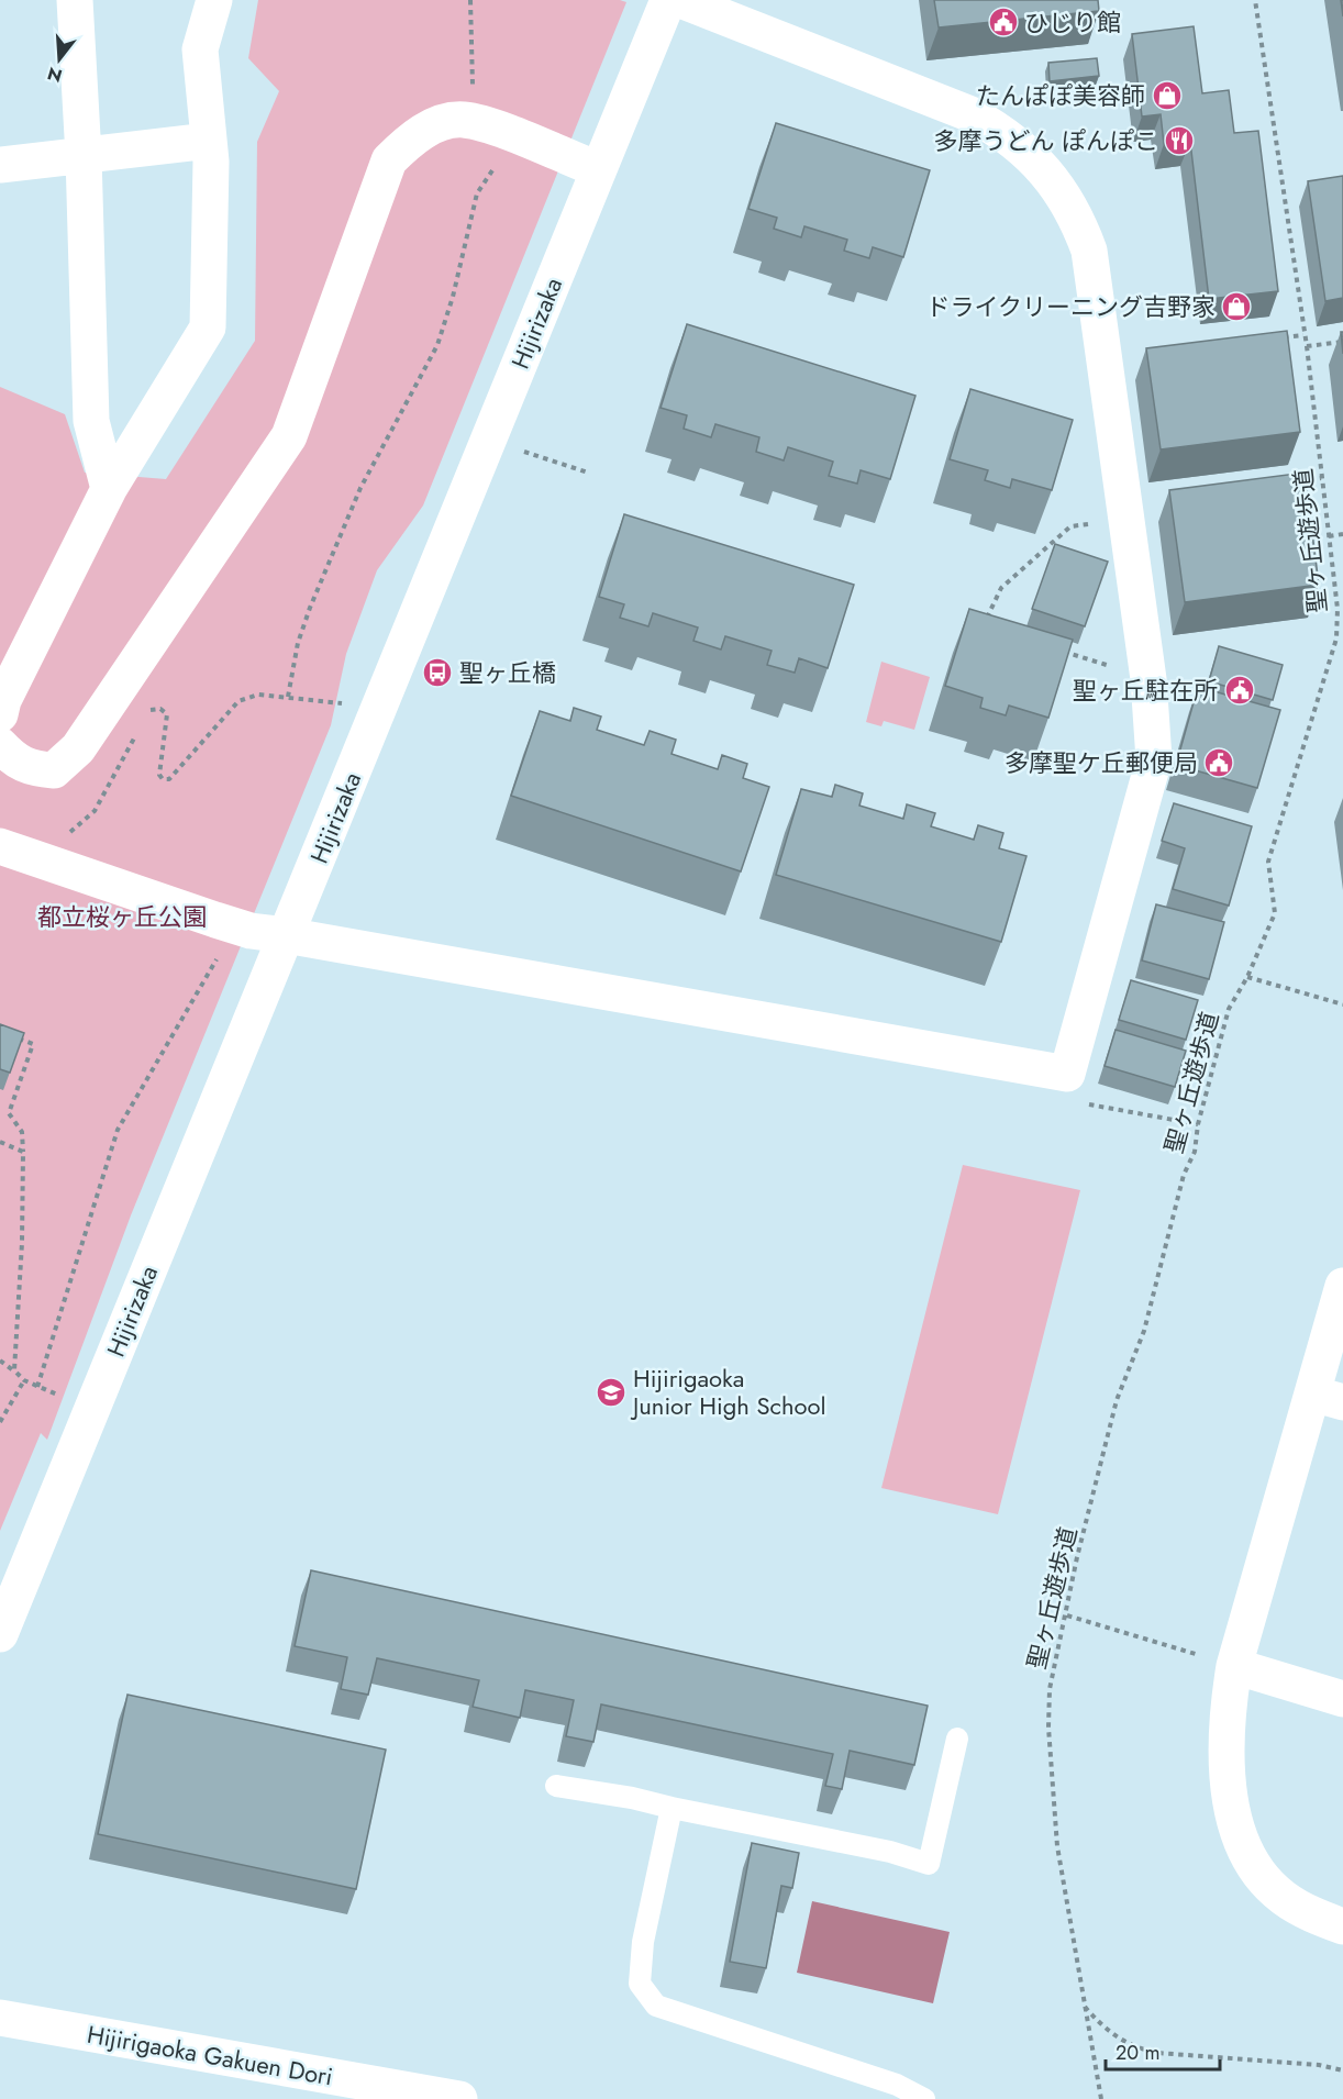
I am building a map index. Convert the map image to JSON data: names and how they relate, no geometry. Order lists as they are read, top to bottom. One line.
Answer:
{"streets":{"street":["Hijirizaka","Hijirigaoka Gakuen Dori"],"path":["聖ヶ丘遊歩道"]},"parks":["都立桜ヶ丘公園"],"places":{"public building":["ひじり館","聖ヶ丘駐在所","多摩聖ケ丘郵便局"],"shop":["たんぽぽ美容師","ドライクリーニング吉野家"],"restaurant":["多摩うどん ぽんぽこ"],"bus stop":["聖ヶ丘橋"],"school or university":["Hijirigaoka Junior High School"]},"scale_bar":"20 m","north":"bottom"}
